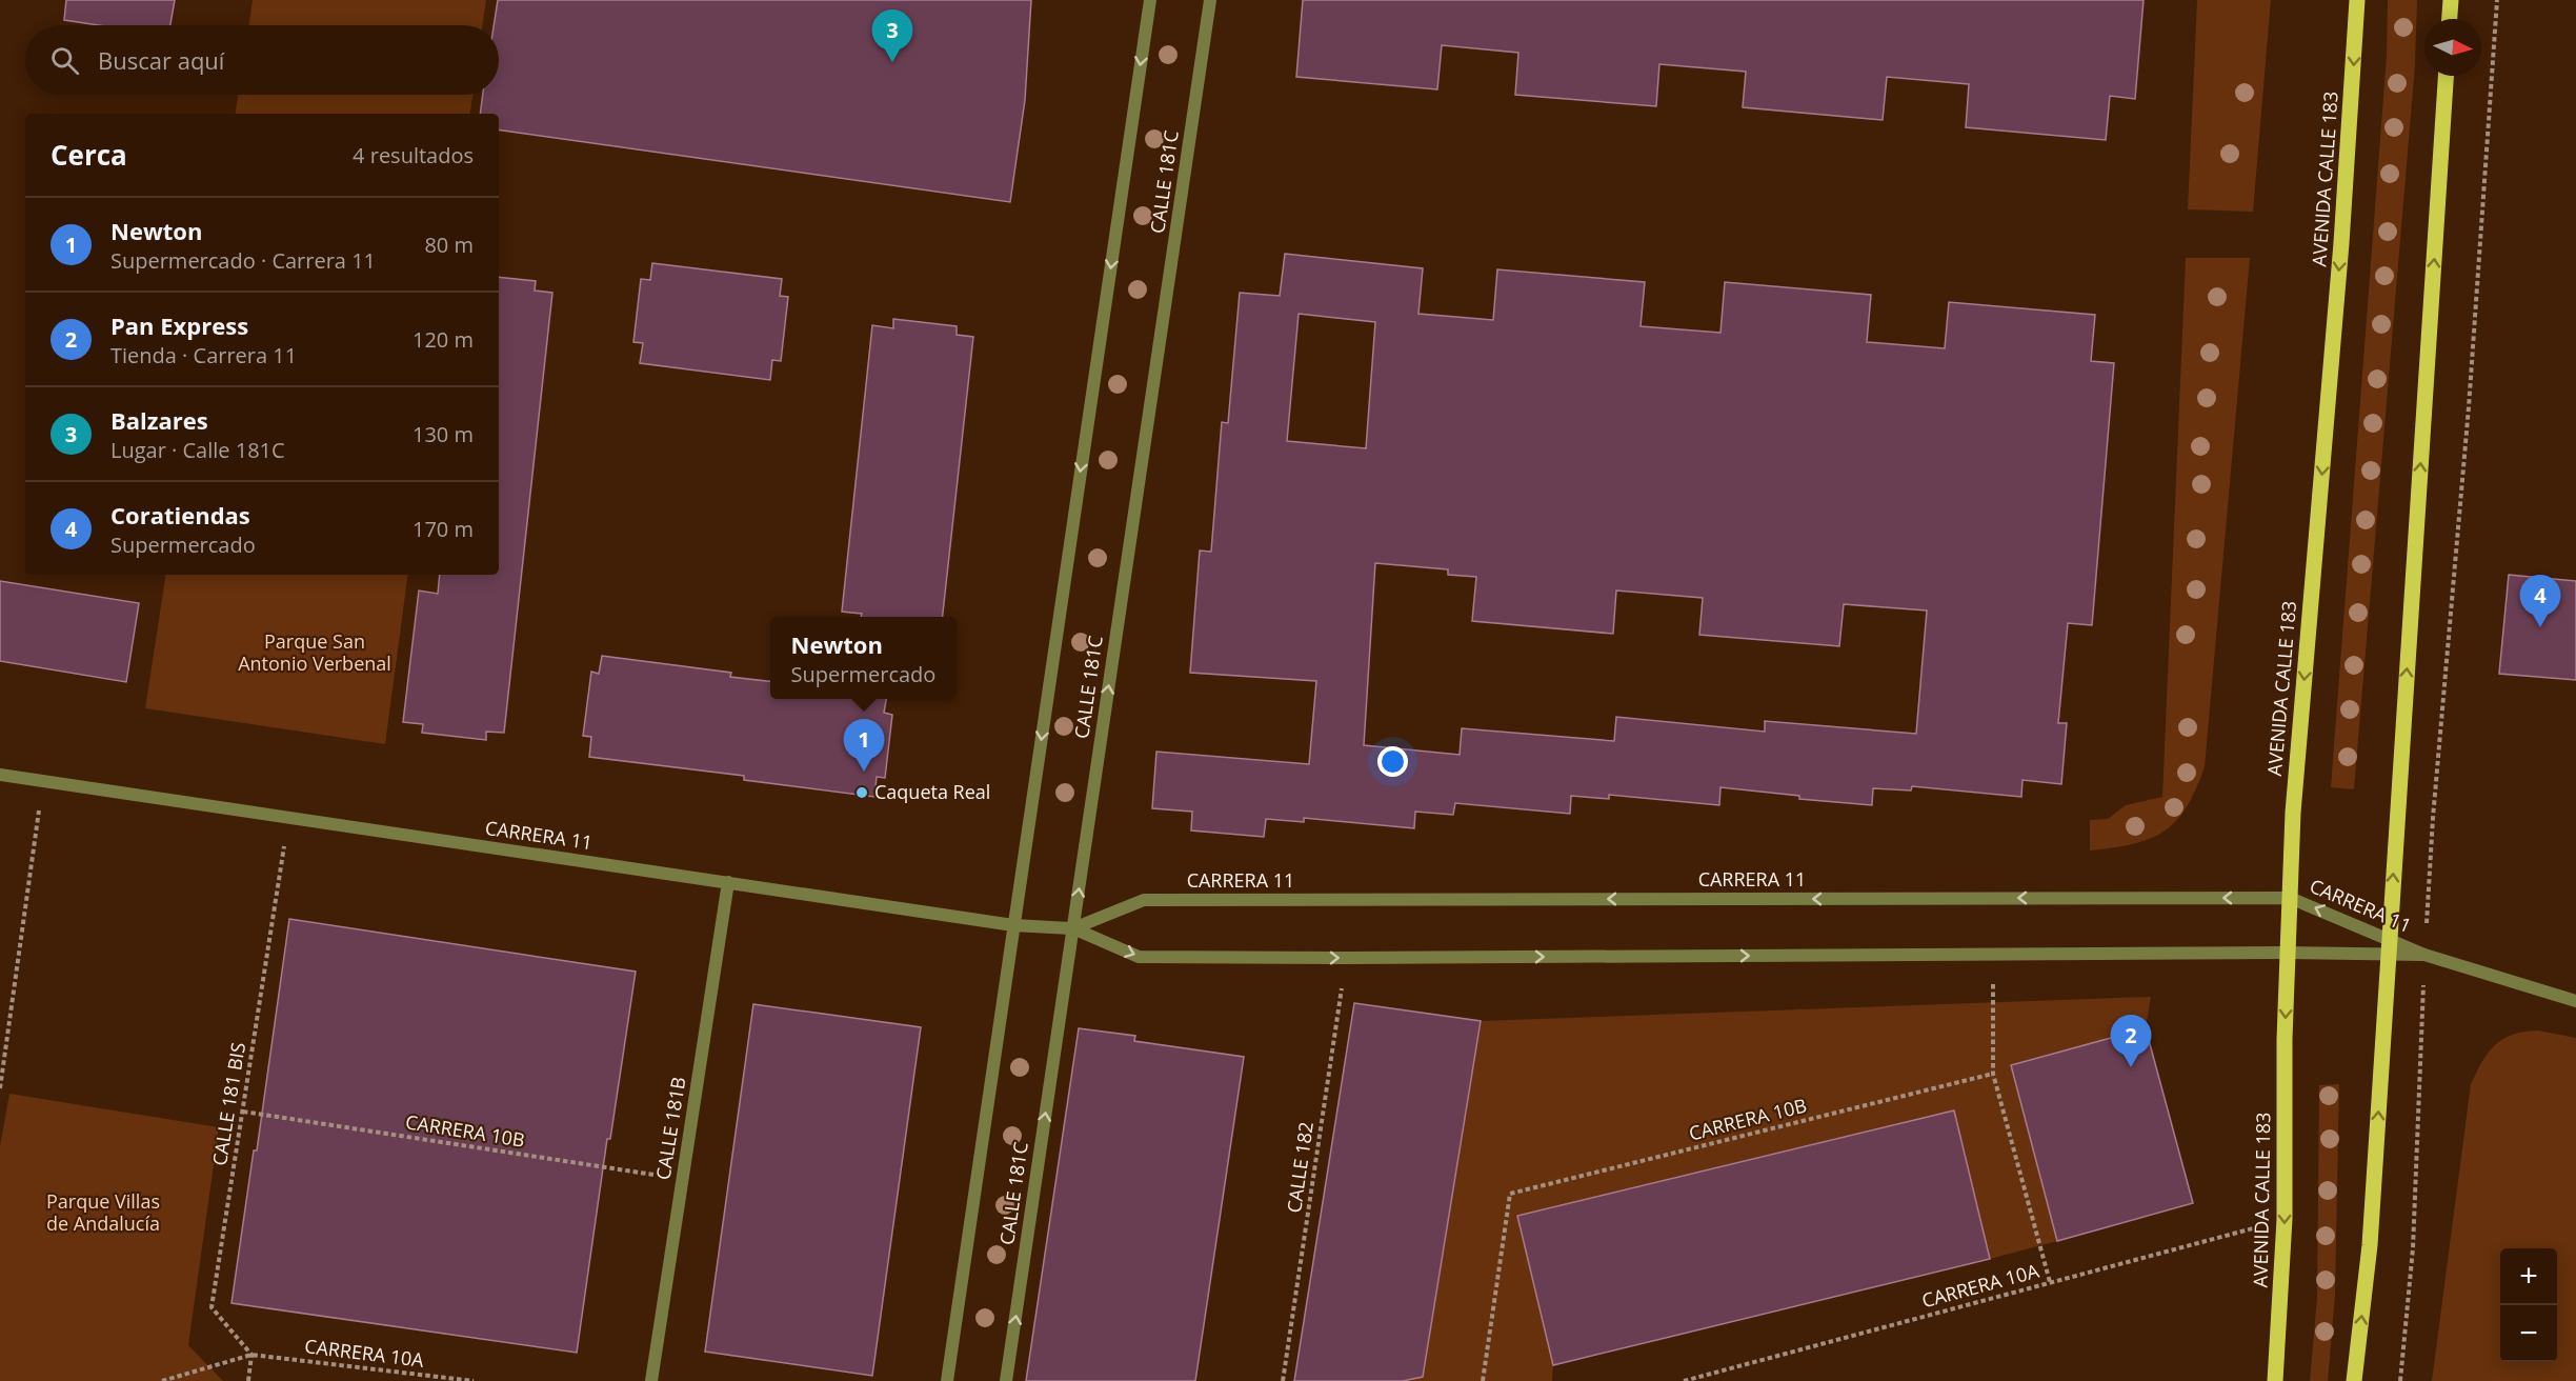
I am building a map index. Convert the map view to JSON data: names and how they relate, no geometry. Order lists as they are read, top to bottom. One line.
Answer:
{"streets":{"main road":["AVENIDA CALLE 183"],"street":["CALLE 181C","CARRERA 11","CALLE 181B"],"path":["CALLE 181 BIS","CARRERA 10B","CALLE 182","CARRERA 10A"]},"crossings":[["AVENIDA CALLE 183","CARRERA 11"],["AVENIDA CALLE 183","CARRERA 10A"],["CALLE 181C","CARRERA 11"],["CARRERA 11","CALLE 181 BIS"],["CARRERA 11","CALLE 181B"],["CARRERA 11","CALLE 182"],["CALLE 181 BIS","CARRERA 10B"],["CALLE 181 BIS","CARRERA 10A"],["CARRERA 10B","CALLE 181B"]],"parks":["Parque San Antonio Verbenal","Parque Villas de Andalucía"],"places":["Caqueta Real"],"north":"right","page":{"pins":["3","4","1","2"],"search":"Buscar aquí","heading":["Cerca","4 resultados"],"list":[{"mark":"1","name":"Newton","note":"Supermercado · Carrera 11","value":"80 m"},{"mark":"2","name":"Pan Express","note":"Tienda · Carrera 11","value":"120 m"},{"mark":"3","name":"Balzares","note":"Lugar · Calle 181C","value":"130 m"},{"mark":"4","name":"Coratiendas","note":"Supermercado","value":"170 m"}],"popup":["Newton","Supermercado"],"map_buttons":["+","−"]}}
